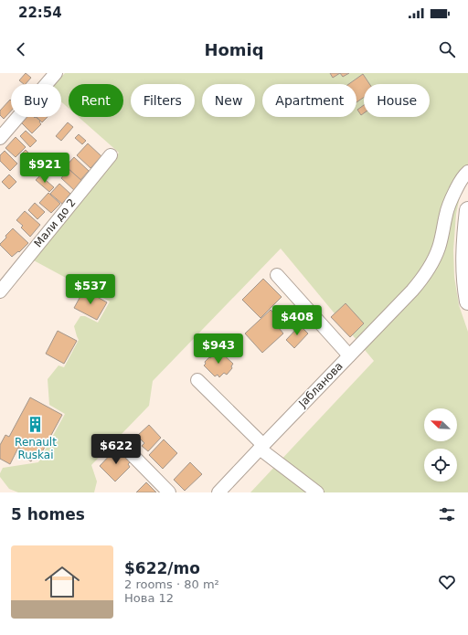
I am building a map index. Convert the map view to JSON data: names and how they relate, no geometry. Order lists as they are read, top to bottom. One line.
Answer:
{"streets":{"street":["Мали до 2","Јабланова"]},"places":{"building":["Renault Ruskai"]},"north":"top left","page":{"status":"22:54","header":"Homiq","chip":["Buy","Rent","Filters","New","Apartment","House"],"price":["$921","$537","$408","$943","$622"],"heading":"5 homes","list":[{"name":"$622/mo","note":"2 rooms · 80 m² · Нова 12"}]}}
